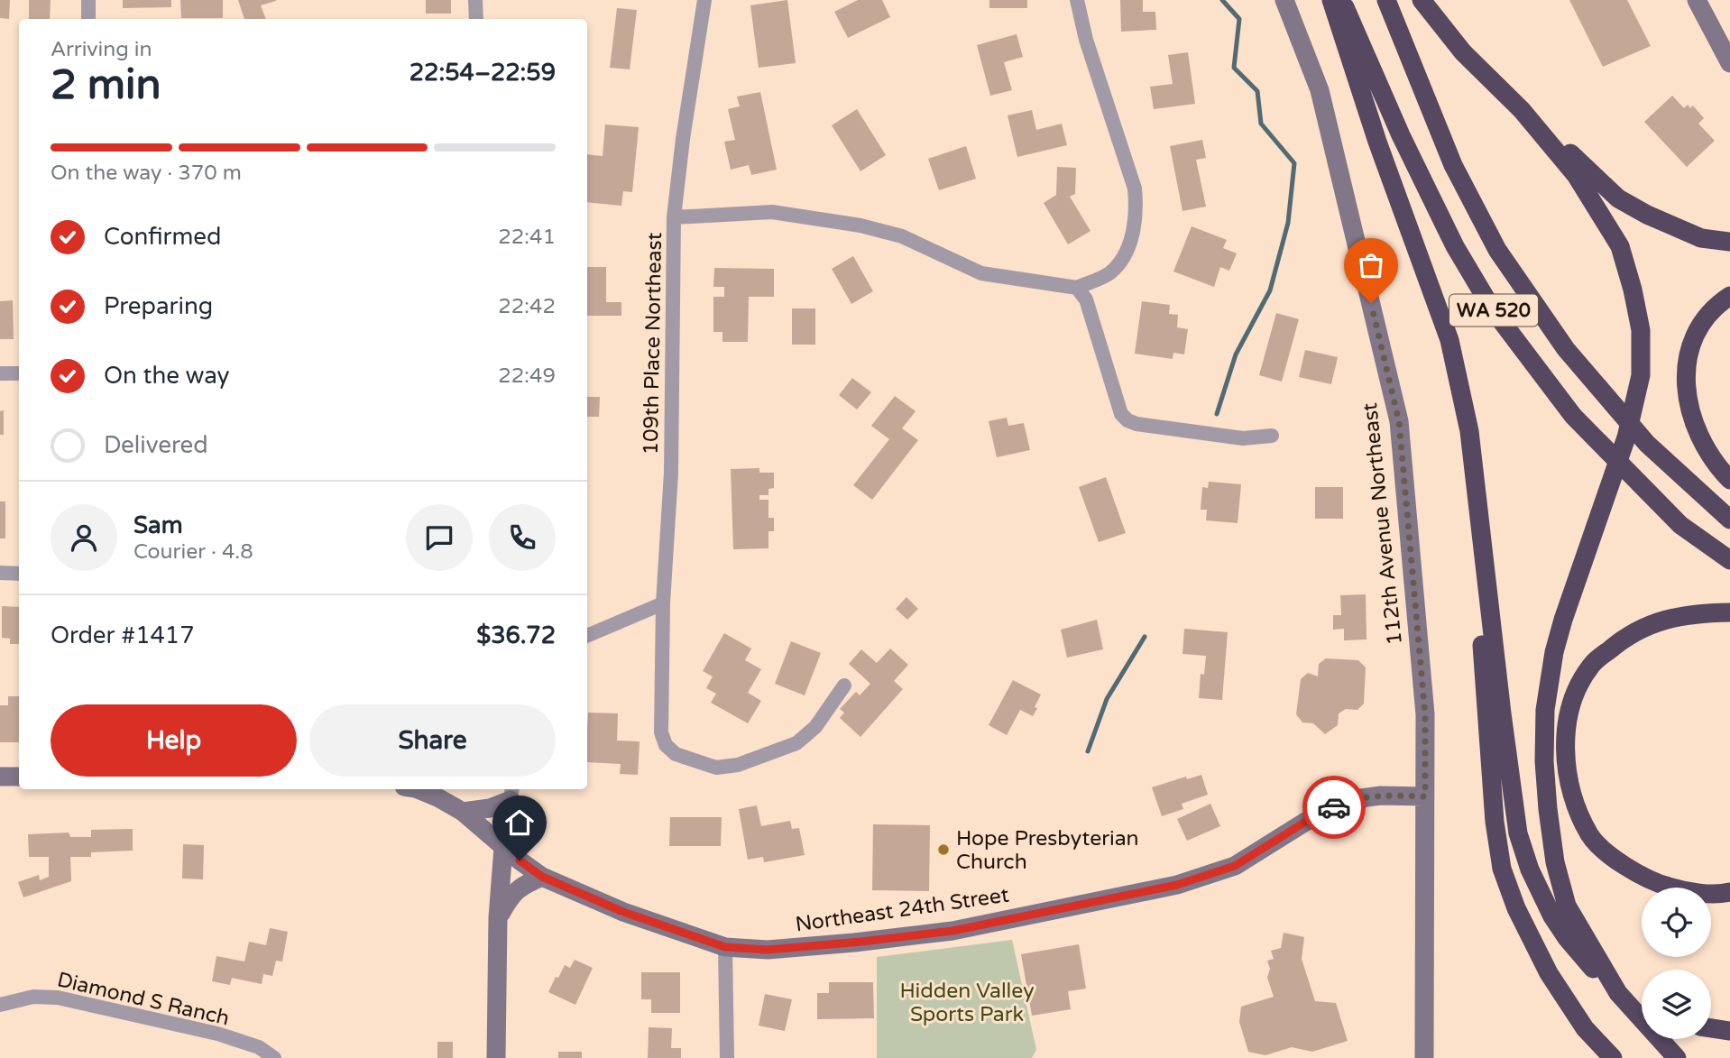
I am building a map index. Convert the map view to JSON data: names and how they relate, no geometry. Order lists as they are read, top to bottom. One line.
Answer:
{"streets":{"highway":["WA 520"],"main road":["112th Avenue Northeast","Northeast 24th Street"],"street":["109th Place Northeast","Diamond S Ranch"]},"crossings":[["112th Avenue Northeast","Northeast 24th Street"]],"parks":["Hidden Valley Sports Park"],"places":["Hope Presbyterian Church"],"page":{"heading":["2 min","Arriving in","22:54–22:59"],"panel":["Sam","Courier · 4.8","Order #1417","$36.72"],"bar":"On the way · 370 m","list":[["Confirmed","22:41"],["Preparing","22:42"],["On the way","22:49"],"Delivered"],"buttons":["Help","Share"]}}
